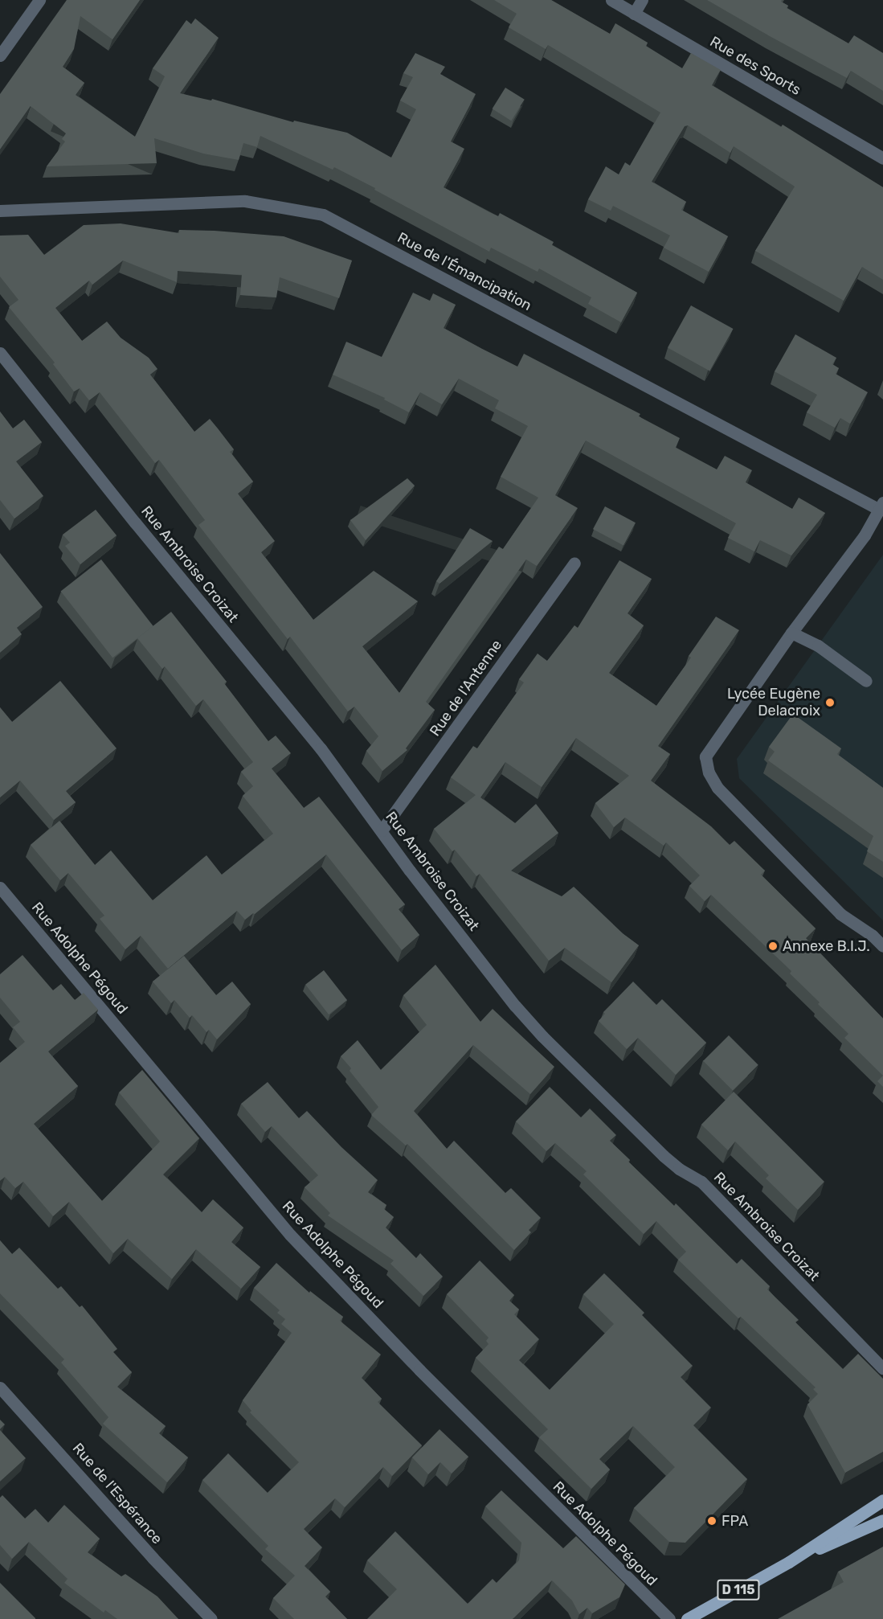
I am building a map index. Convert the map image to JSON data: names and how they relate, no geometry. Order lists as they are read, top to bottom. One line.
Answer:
{"streets":{"main road":["D 115"],"street":["Rue des Sports","Rue de l'Émancipation","Rue Ambroise Croizat","Rue de l'Antenne","Rue Adolphe Pégoud","Rue de l'Espérance"]},"crossings":[["Rue Ambroise Croizat","Rue de l'Antenne"]],"places":["Lycée Eugène Delacroix","Annexe B.I.J.","FPA"]}
